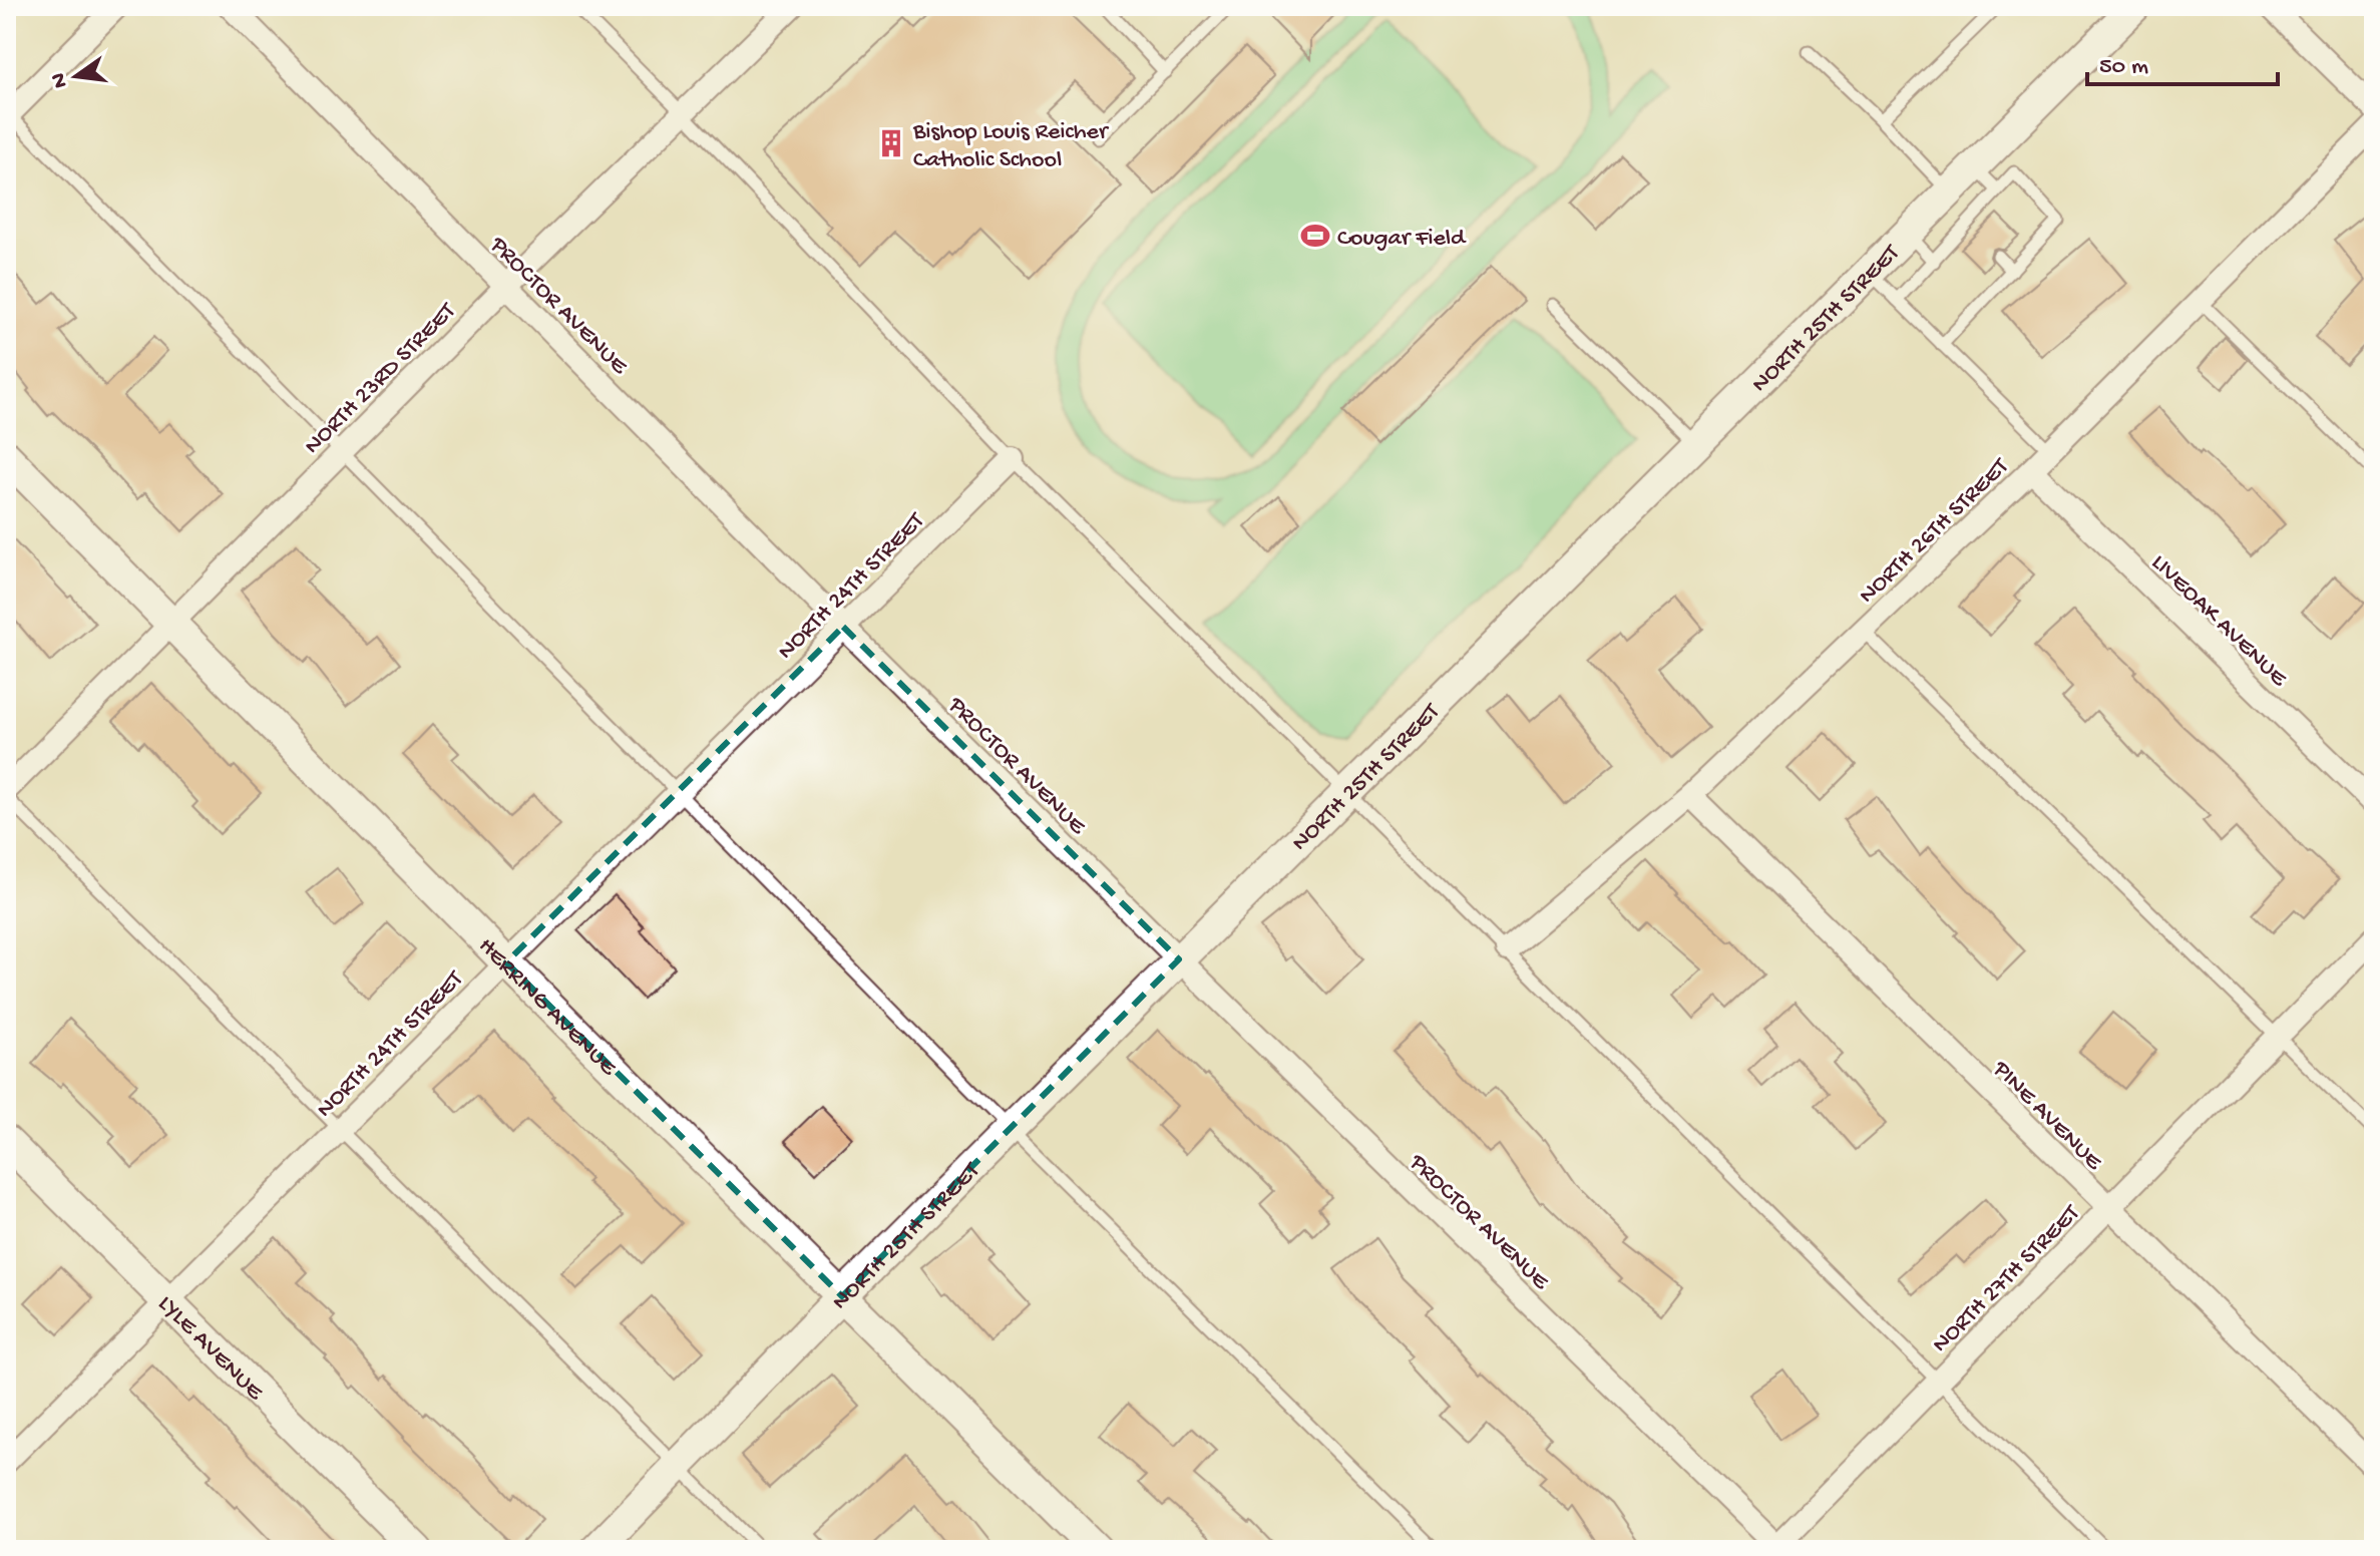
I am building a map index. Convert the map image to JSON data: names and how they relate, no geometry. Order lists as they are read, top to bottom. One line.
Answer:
{"streets":{"main road":["NORTH 25TH STREET","HERRING AVENUE","LYLE AVENUE"],"street":["PROCTOR AVENUE","NORTH 23RD STREET","NORTH 26TH STREET","NORTH 24TH STREET","LIVEOAK AVENUE","PINE AVENUE","NORTH 27TH STREET"]},"crossings":[["PROCTOR AVENUE","NORTH 25TH STREET"],["PROCTOR AVENUE","NORTH 23RD STREET"],["PROCTOR AVENUE","NORTH 24TH STREET"],["PROCTOR AVENUE","NORTH 27TH STREET"],["NORTH 25TH STREET","HERRING AVENUE"],["NORTH 23RD STREET","HERRING AVENUE"],["NORTH 26TH STREET","LIVEOAK AVENUE"],["NORTH 26TH STREET","PINE AVENUE"],["NORTH 24TH STREET","HERRING AVENUE"],["NORTH 24TH STREET","LYLE AVENUE"],["PINE AVENUE","NORTH 27TH STREET"]],"places":{"building":["Bishop Louis Reicher Catholic School"],"sports":["Cougar Field"]},"scale_bar":"50 m","north":"left"}
